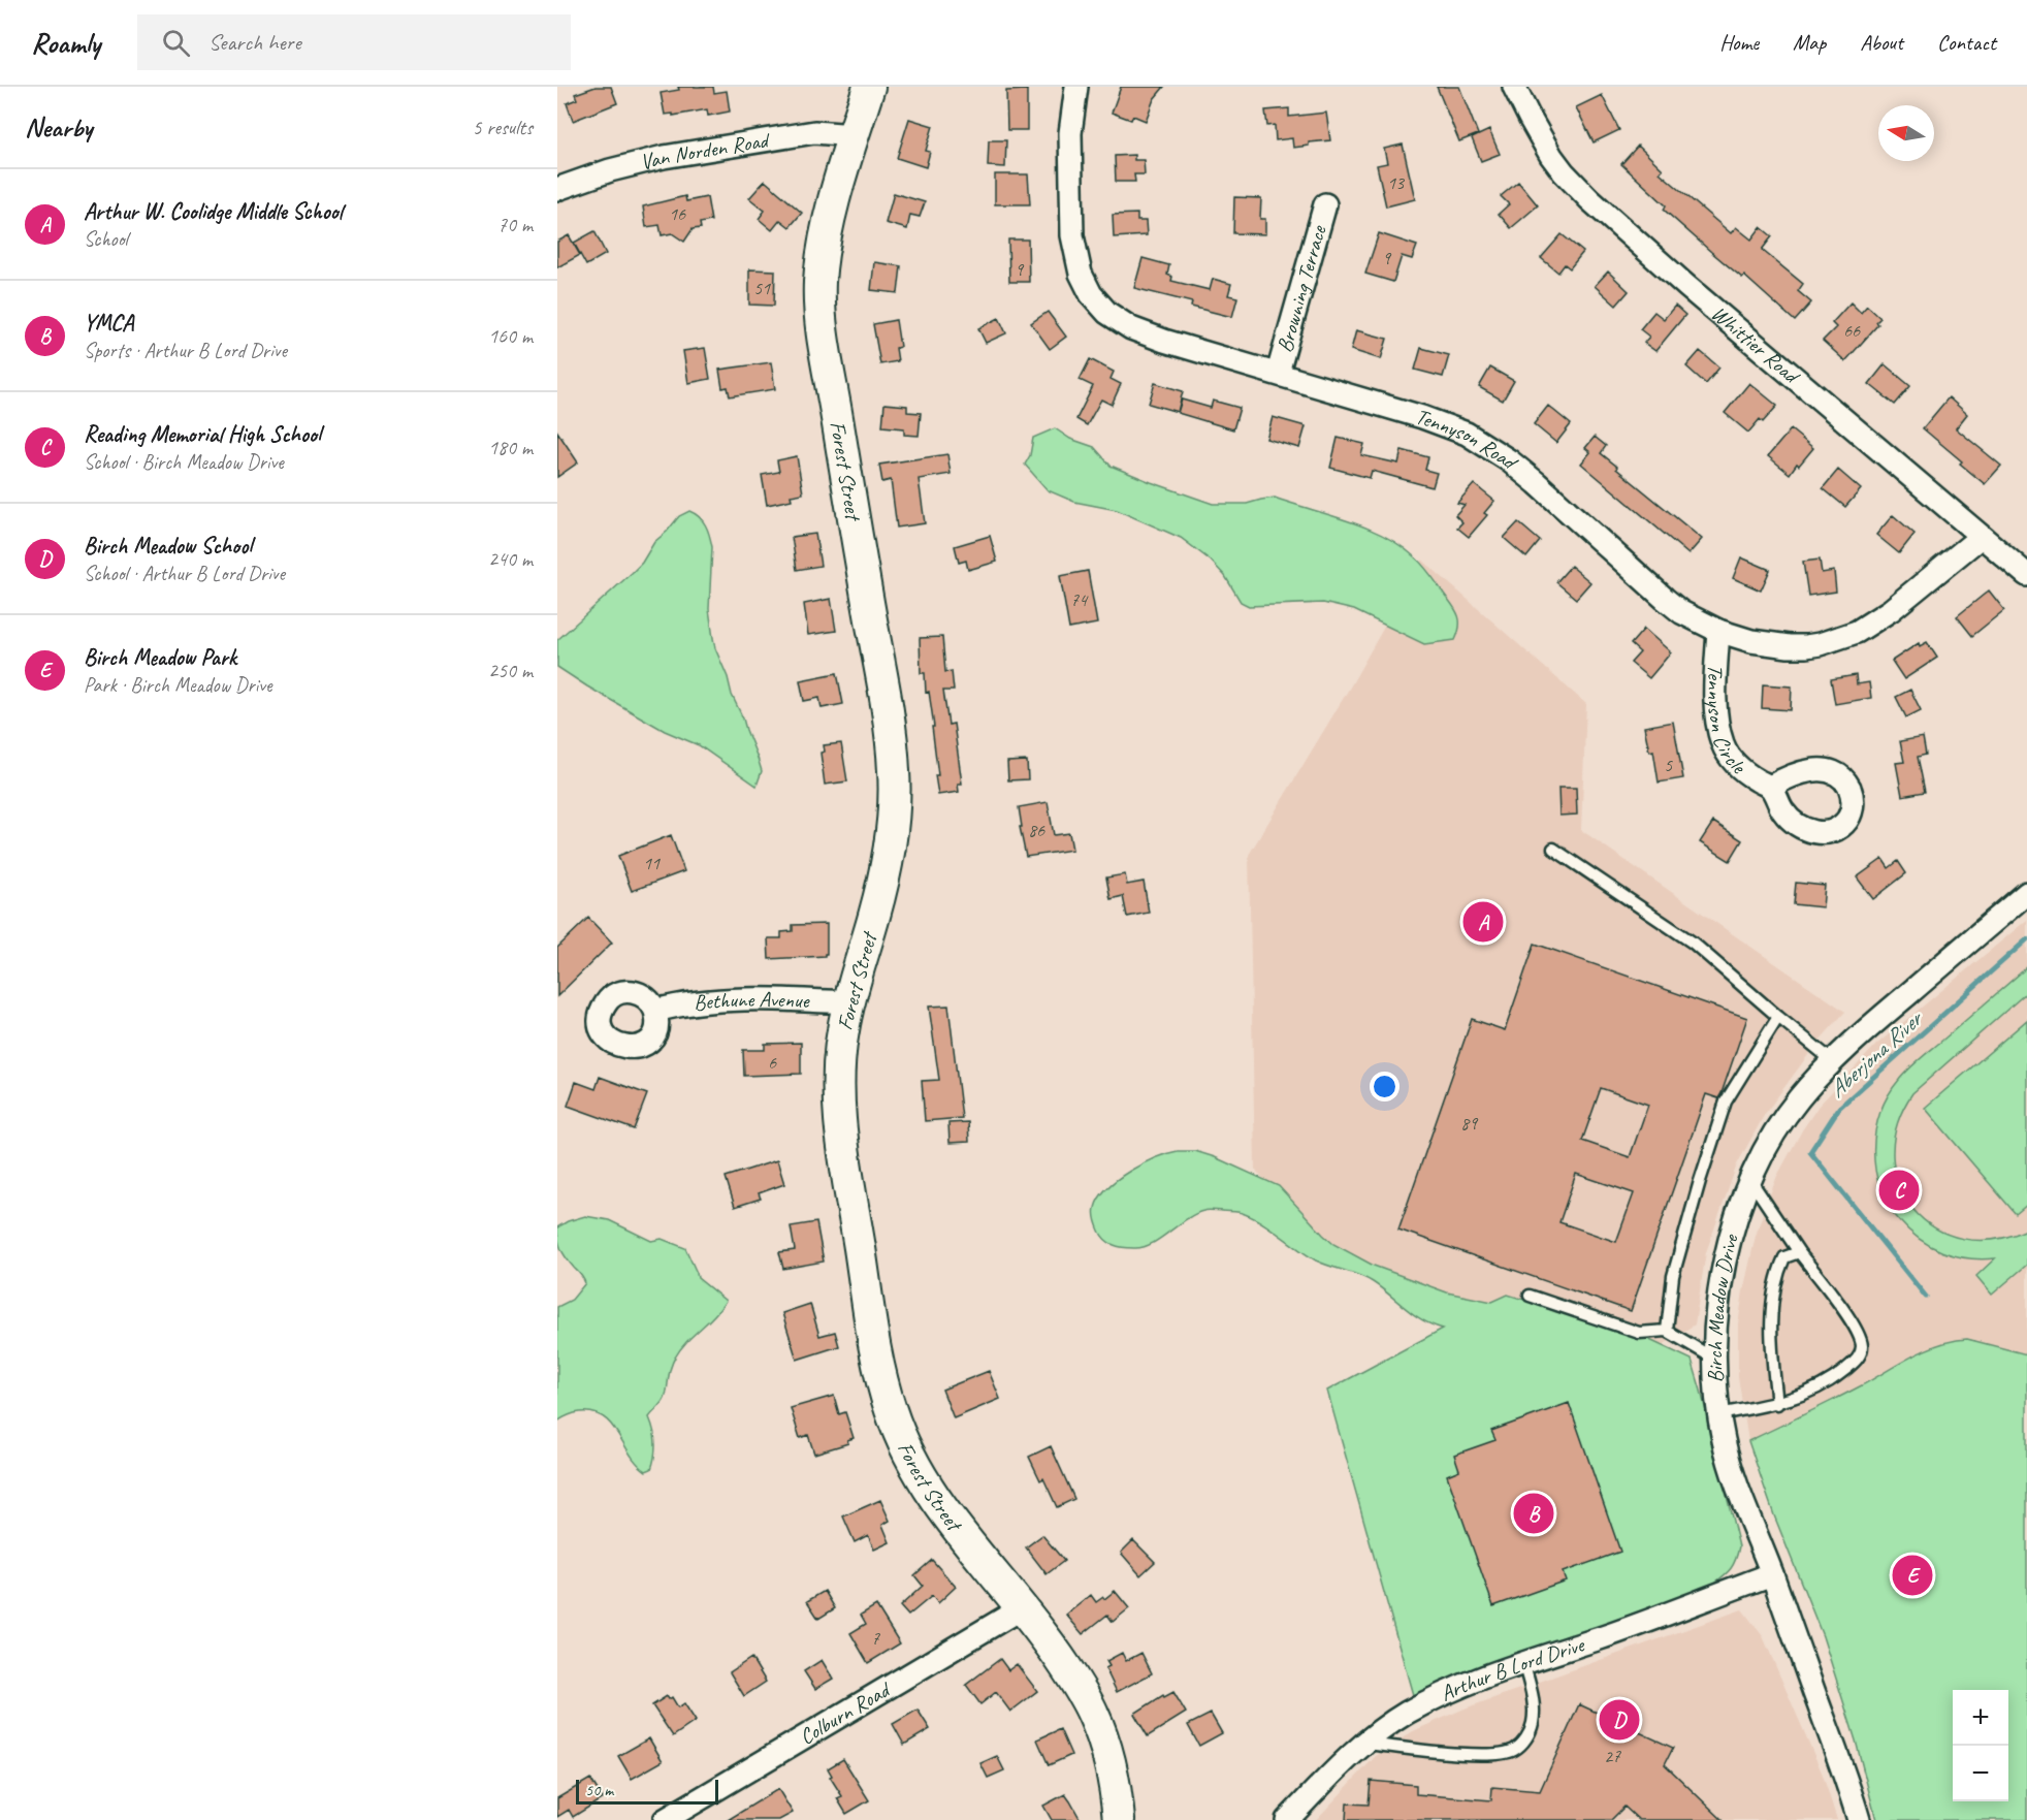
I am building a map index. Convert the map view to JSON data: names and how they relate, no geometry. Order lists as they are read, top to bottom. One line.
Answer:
{"streets":{"street":["Van Norden Road","Browning Terrace","Whittier Road","Tennyson Road","Forest Street","Tennyson Circle","Bethune Avenue","Birch Meadow Drive","Arthur B Lord Drive","Colburn Road"]},"crossings":[["Van Norden Road","Forest Street"],["Browning Terrace","Tennyson Road"],["Whittier Road","Tennyson Road"],["Tennyson Road","Tennyson Circle"],["Forest Street","Bethune Avenue"],["Forest Street","Colburn Road"],["Birch Meadow Drive","Arthur B Lord Drive"]],"water":["Aberjona River"],"house_numbers":["13","16","9","9","51","66","74","5","86","11","6","89","7","27"],"scale_bar":"50 m","north":"left","page":{"header":"Roamly","search":"Search here","nav":["Home","Map","About","Contact"],"heading":["Nearby","5 results"],"list":[{"mark":"A","name":"Arthur W. Coolidge Middle School","note":"School","value":"70 m"},{"mark":"B","name":"YMCA","note":"Sports · Arthur B Lord Drive","value":"160 m"},{"mark":"C","name":"Reading Memorial High School","note":"School · Birch Meadow Drive","value":"180 m"},{"mark":"D","name":"Birch Meadow School","note":"School · Arthur B Lord Drive","value":"240 m"},{"mark":"E","name":"Birch Meadow Park","note":"Park · Birch Meadow Drive","value":"250 m"}],"pins":["A","C","B","E","D"],"map_buttons":["+","−"],"scale":"50 m"}}
